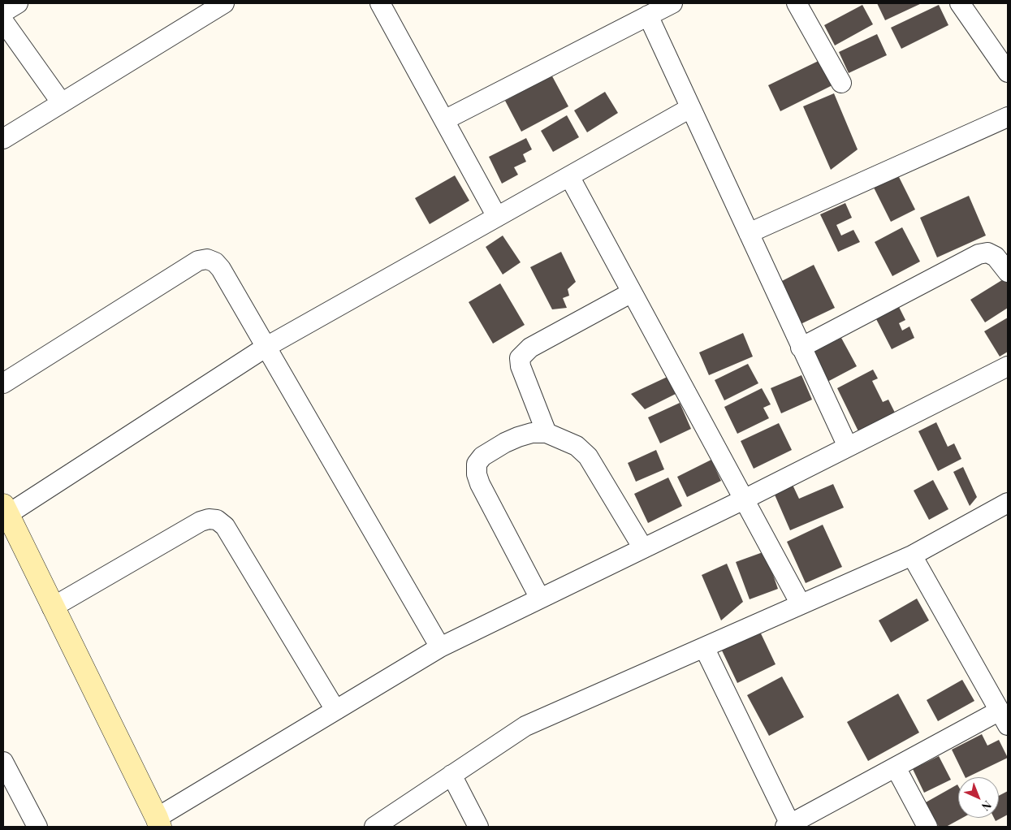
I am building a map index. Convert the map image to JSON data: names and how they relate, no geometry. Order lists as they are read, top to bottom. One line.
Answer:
{"north":"bottom right"}
